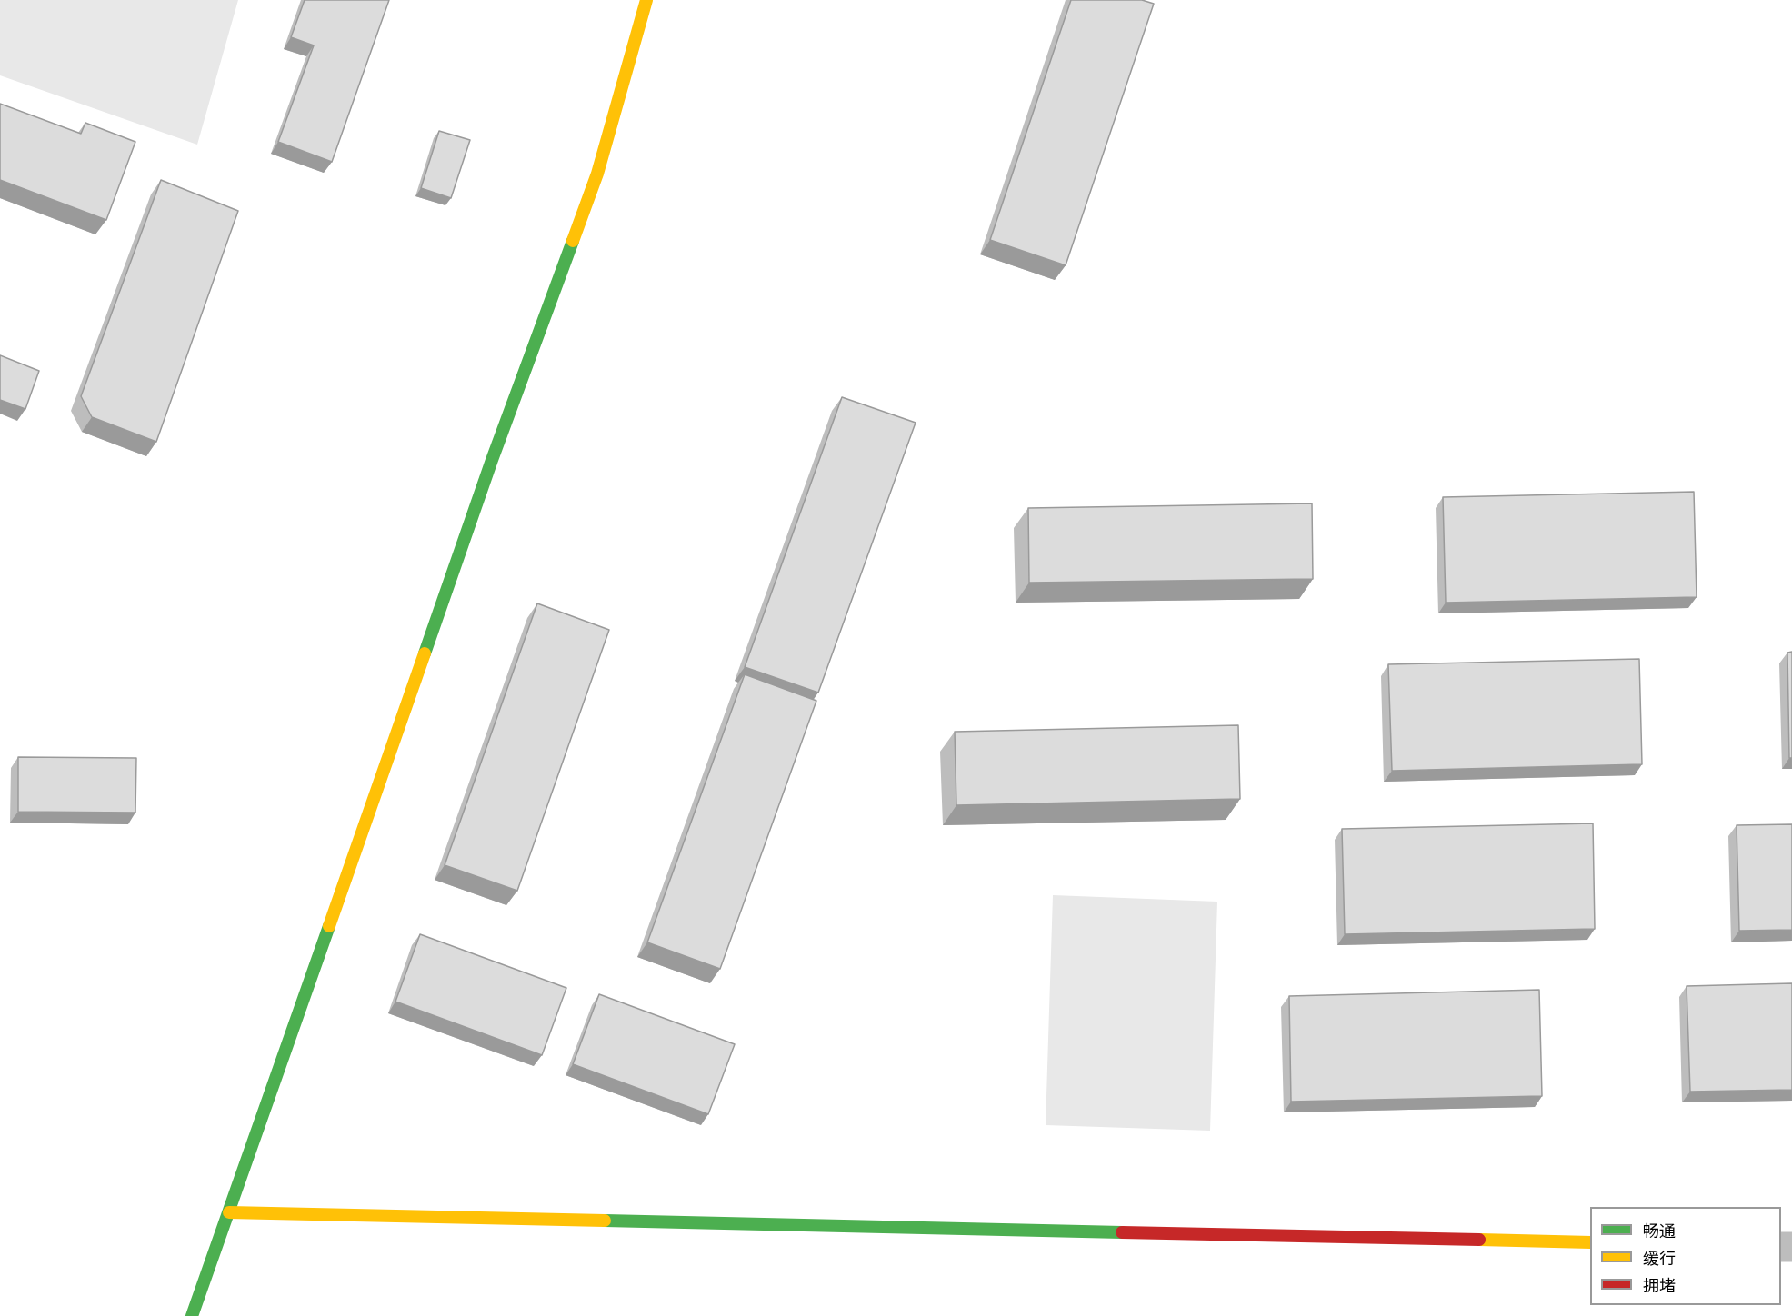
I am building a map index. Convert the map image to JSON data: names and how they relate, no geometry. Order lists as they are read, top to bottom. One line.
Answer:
{"legend":["畅通","缓行","拥堵"]}
